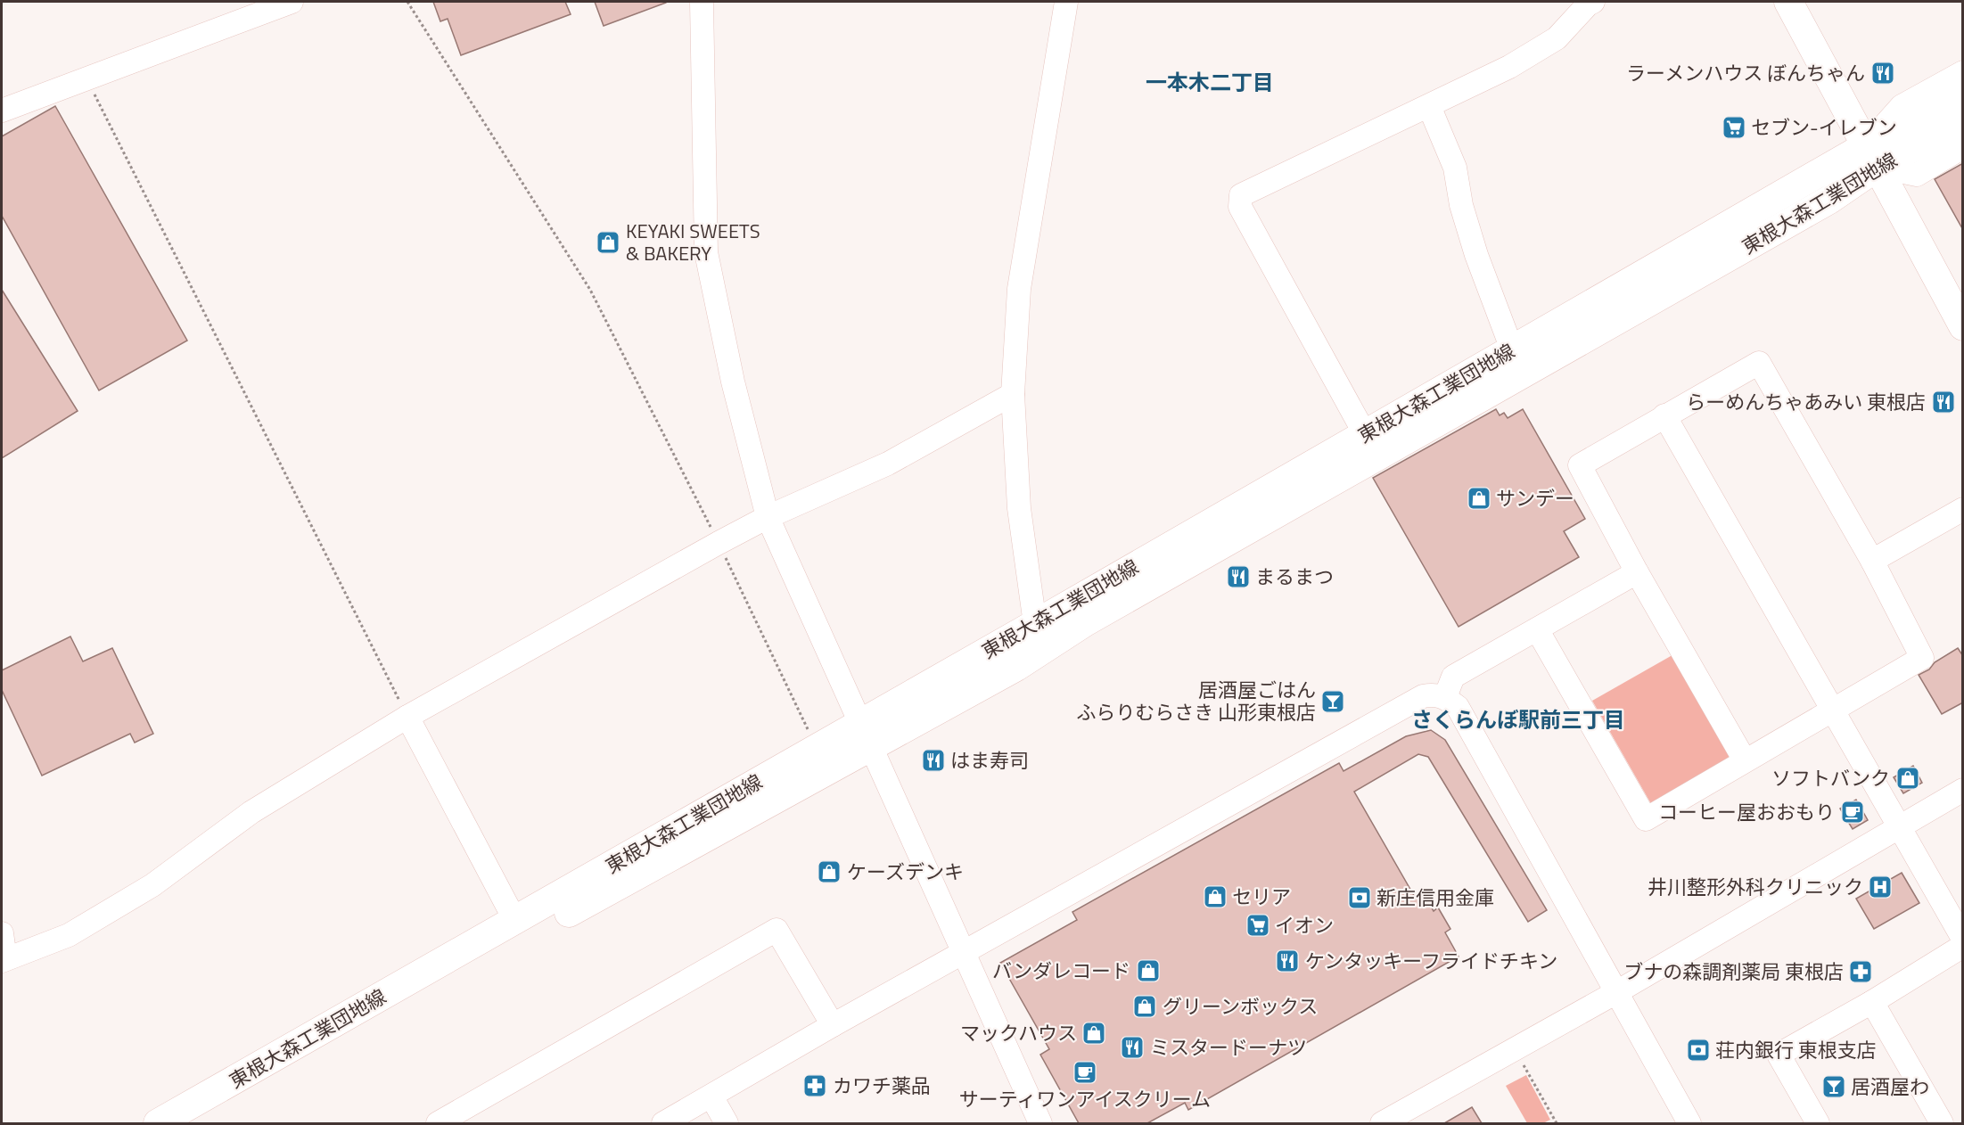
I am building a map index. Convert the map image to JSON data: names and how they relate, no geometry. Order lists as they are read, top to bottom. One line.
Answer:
{"streets":{"main road":["東根大森工業団地線"]},"districts":["一本木二丁目","さくらんぼ駅前三丁目"],"places":{"restaurant":["ラーメンハウス ぼんちゃん","らーめんちゃあみい 東根店","まるまつ","はま寿司","ケンタッキーフライドチキン","ミスタードーナツ"],"supermarket":["セブン-イレブン","イオン"],"shop":["KEYAKI SWEETS & BAKERY","サンデー","ソフトバンク","ケーズデンキ","セリア","バンダレコード","グリーンボックス","マックハウス"],"bar":["居酒屋ごはん ふらりむらさき 山形東根店","居酒屋わ"],"cafe":["コーヒー屋おおもり","サーティワンアイスクリーム"],"hospital":["井川整形外科クリニック"],"bank":["新庄信用金庫","荘内銀行 東根支店"],"pharmacy":["ブナの森調剤薬局 東根店","カワチ薬品"]}}
